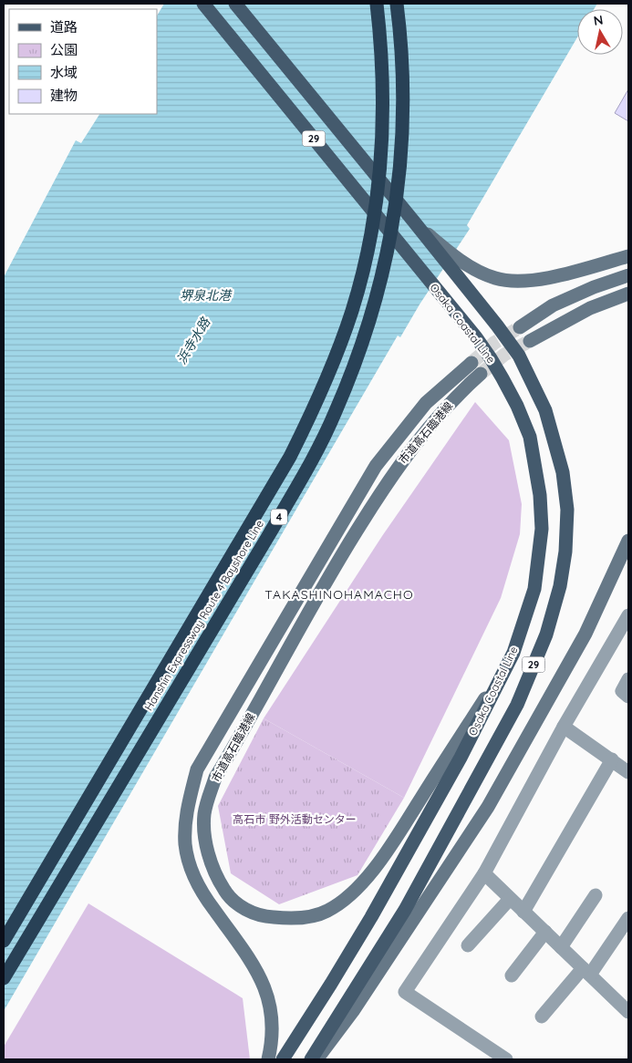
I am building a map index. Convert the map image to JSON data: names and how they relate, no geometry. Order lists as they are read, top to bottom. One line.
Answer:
{"streets":{"highway":["4","Hanshin Expressway Route 4 Bayshore Line"],"main road":["29","Osaka Coastal Line"],"street":["市道高石臨港線"]},"crossings":[["Osaka Coastal Line","市道高石臨港線"]],"districts":["TAKASHINOHAMACHO"],"water":["堺泉北港","浜寺水路"],"parks":["高石市 野外活動センター"],"legend":["道路","公園","水域","建物"],"north":"top"}
